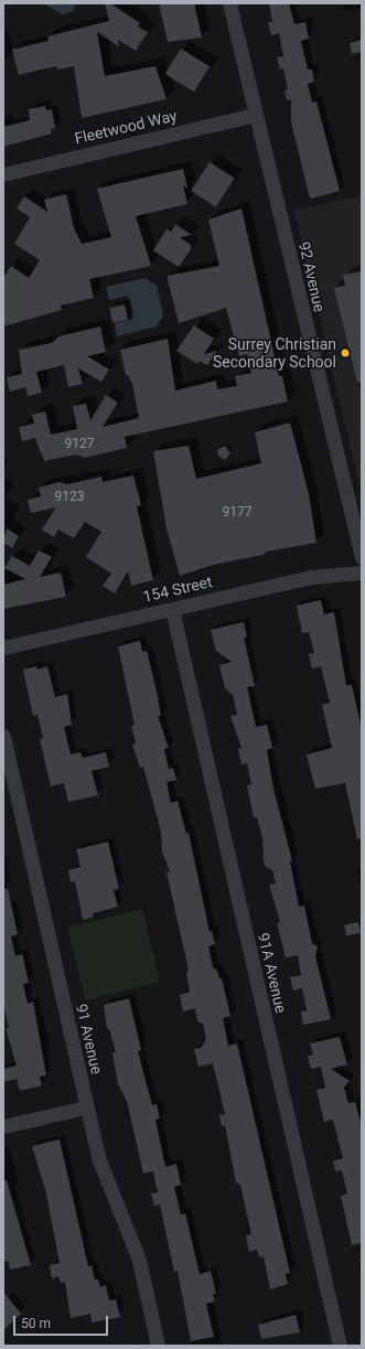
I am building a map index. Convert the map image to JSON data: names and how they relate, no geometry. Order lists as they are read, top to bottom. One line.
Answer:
{"streets":{"street":["Fleetwood Way","92 Avenue","154 Street","91A Avenue","91 Avenue"]},"crossings":[["Fleetwood Way","92 Avenue"],["154 Street","91A Avenue"]],"places":["Surrey Christian Secondary School"],"house_numbers":["9127","9123","9177"],"scale_bar":"50 m"}
